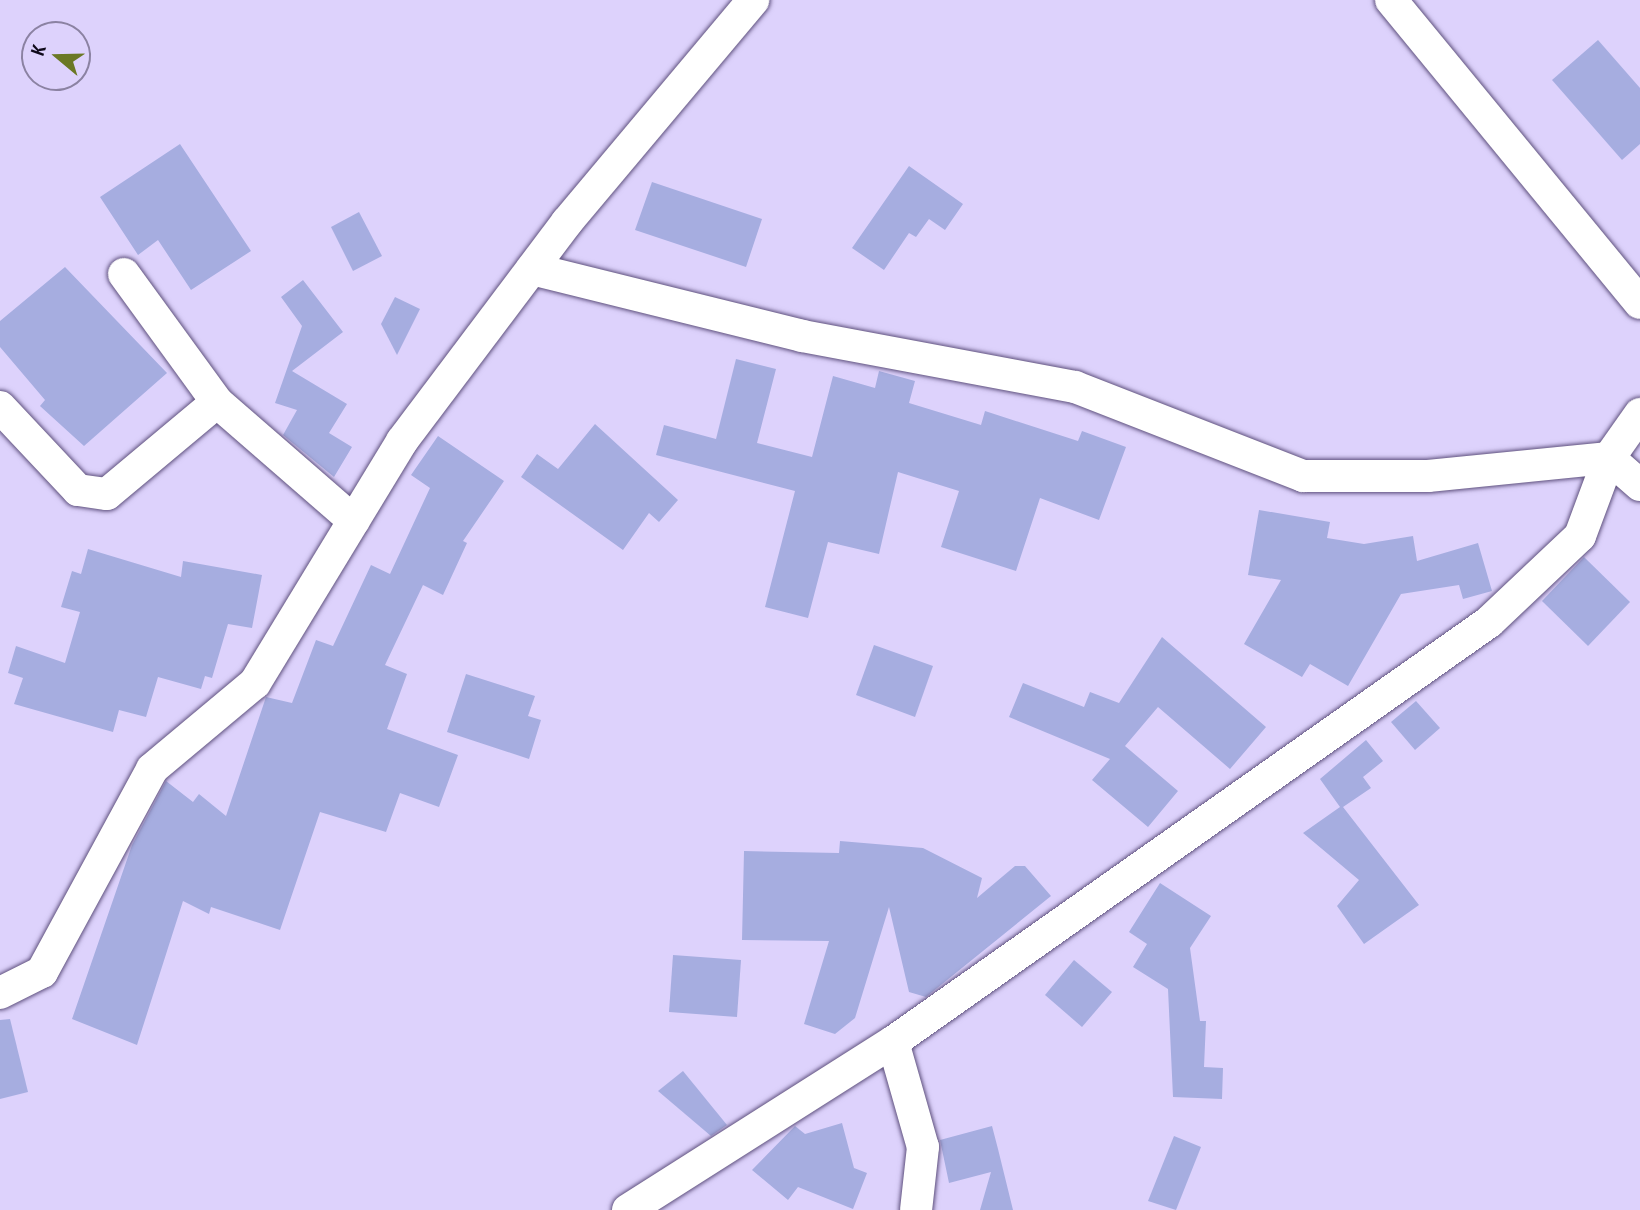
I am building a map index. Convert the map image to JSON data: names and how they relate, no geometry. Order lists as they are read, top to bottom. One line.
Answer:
{"north":"left"}
